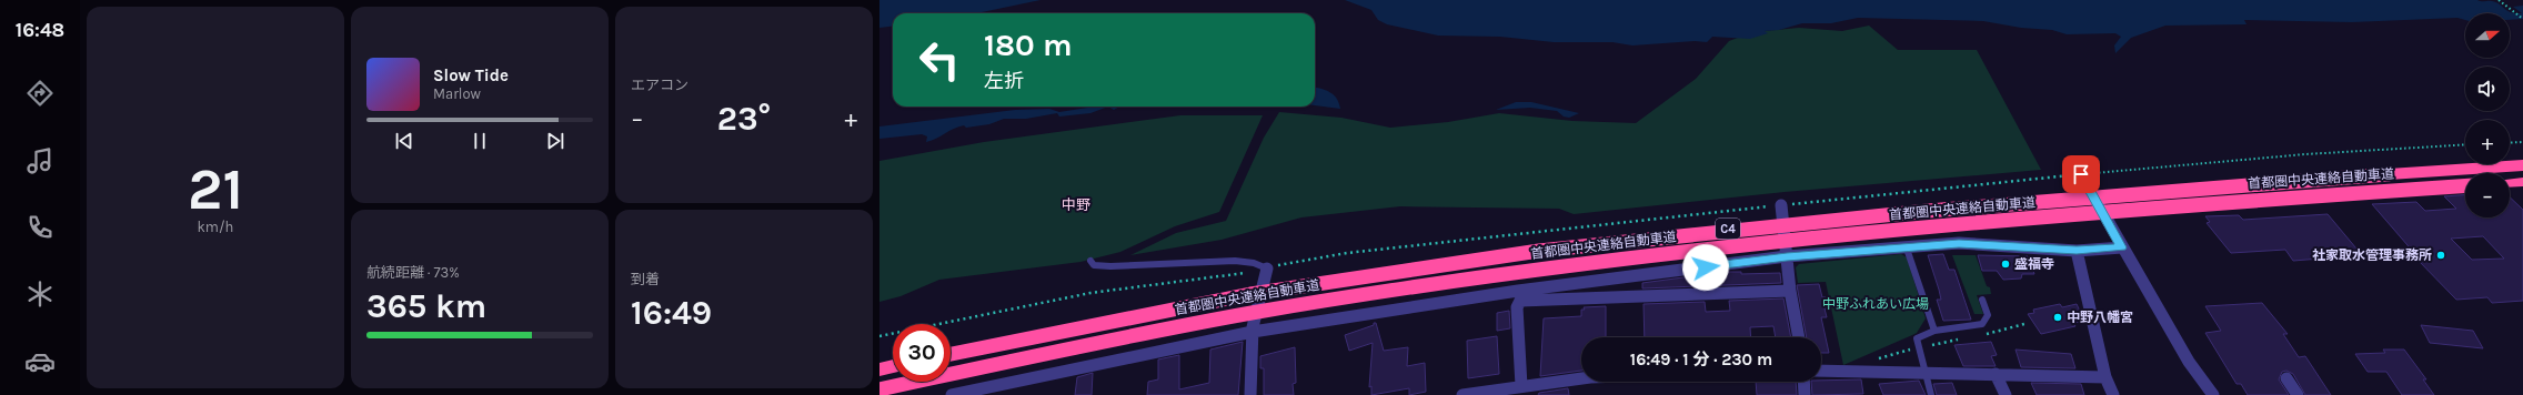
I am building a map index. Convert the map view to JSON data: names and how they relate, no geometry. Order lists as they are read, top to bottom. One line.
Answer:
{"streets":{"highway":["首都圏中央連絡自動車道","C4"]},"districts":["中野"],"parks":["中野ふれあい広場"],"places":["社家取水管理事務所","盛福寺","中野八幡宮"],"north":"right","page":{"tabs":"16:48","tile":[["21","km/h"],"エアコン",["航続距離 · 73%","365 km"],["到着","16:49"]],"map_buttons":["+","−"],"turn":["180 m","左折"],"song":["Slow Tide","Marlow"],"heat":["−","23°","+"],"limit":"30","trip":"16:49 · 1 分 · 230 m"}}
